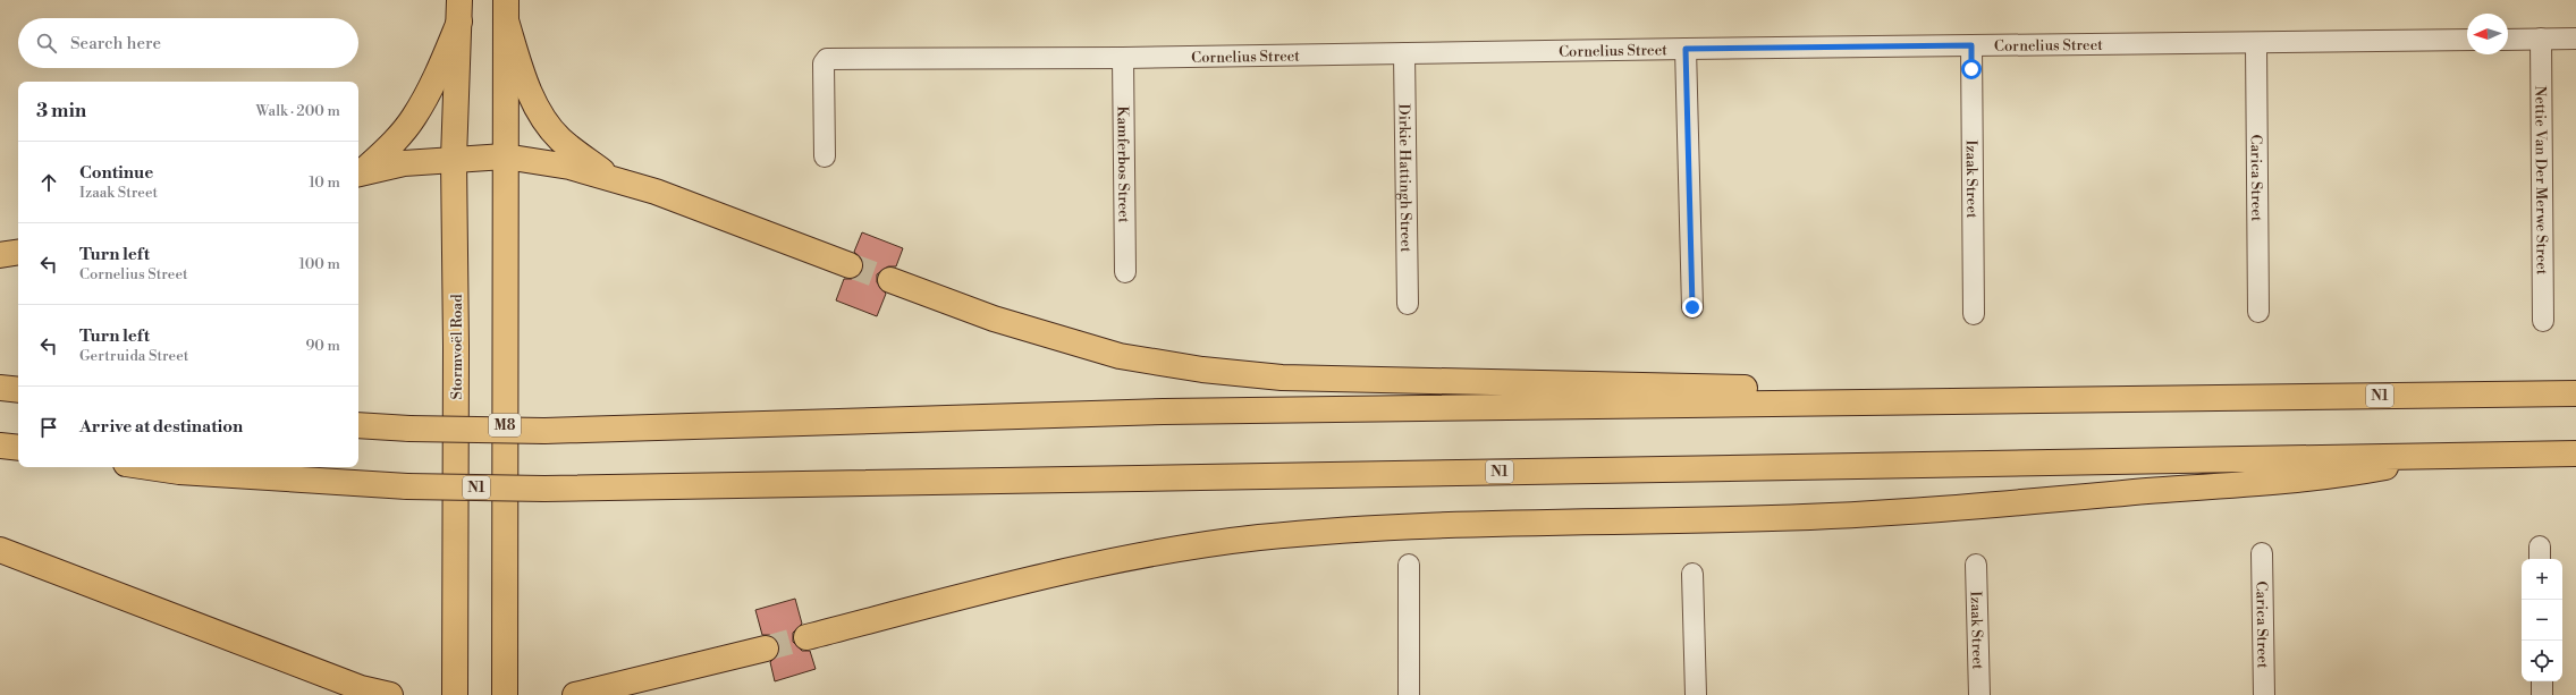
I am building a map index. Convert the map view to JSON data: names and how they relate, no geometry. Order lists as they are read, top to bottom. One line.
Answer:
{"streets":{"main road":["Stormvoël Road","N1","M8"],"street":["Cornelius Street","Kamferbos Street","Dirkie Hattingh Street","Carica Street","Izaak Street","Nettie Van Der Merwe Street"]},"crossings":[["Cornelius Street","Kamferbos Street"],["Cornelius Street","Dirkie Hattingh Street"],["Cornelius Street","Carica Street"],["Cornelius Street","Izaak Street"]],"north":"left","page":{"search":"Search here","heading":["3 min","Walk · 200 m"],"list":[["Continue","Izaak Street","10 m"],["Turn left","Cornelius Street","100 m"],["Turn left","Gertruida Street","90 m"],"Arrive at destination"],"map_buttons":["+","−"]}}
